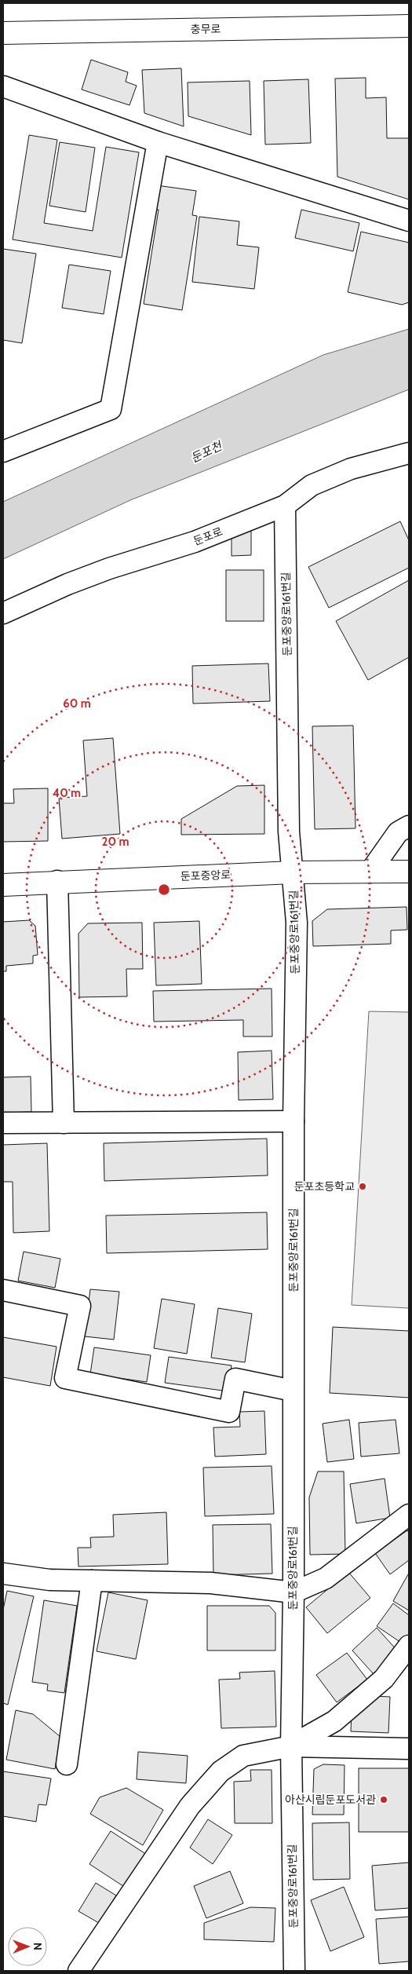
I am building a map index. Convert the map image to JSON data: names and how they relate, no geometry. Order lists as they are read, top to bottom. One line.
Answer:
{"streets":{"street":["충무로","둔포로","둔포중앙로161번길","둔포중앙로"]},"crossings":[["둔포로","둔포중앙로161번길"],["둔포중앙로161번길","둔포중앙로"]],"water":["둔포천"],"places":["둔포초등학교","아산시립둔포도서관"],"north":"right","rings":["60 m","40 m","20 m"]}
